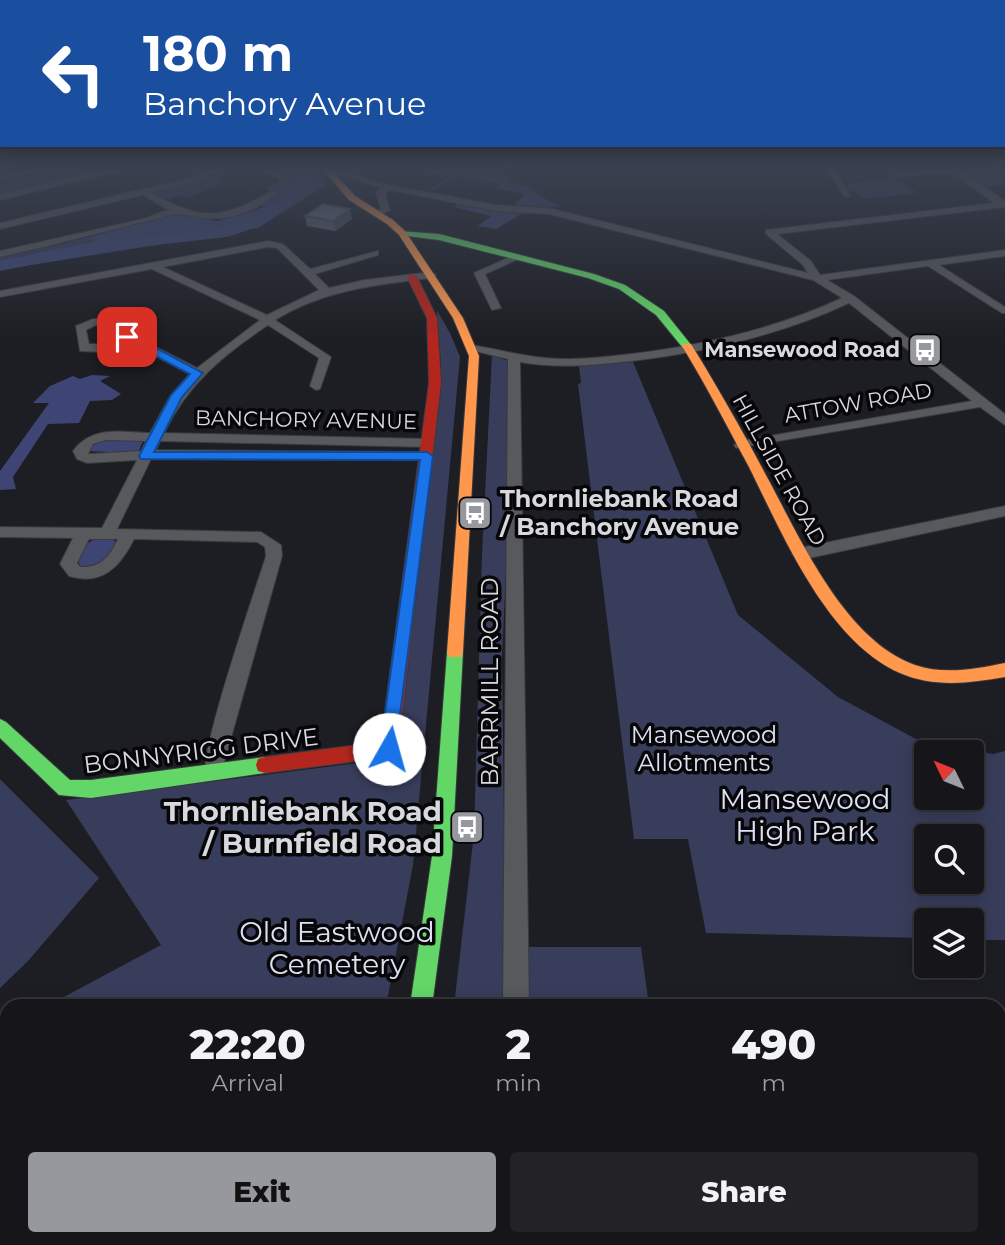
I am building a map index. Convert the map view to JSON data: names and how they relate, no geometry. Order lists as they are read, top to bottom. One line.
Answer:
{"streets":{"street":["ATTOW ROAD","BANCHORY AVENUE","HILLSIDE ROAD","BARRMILL ROAD","BONNYRIGG DRIVE"]},"crossings":[["ATTOW ROAD","HILLSIDE ROAD"],["BANCHORY AVENUE","BONNYRIGG DRIVE"]],"parks":["Mansewood Allotments","Mansewood High Park","Old Eastwood Cemetery"],"places":{"bus stop":["Mansewood Road","Thornliebank Road / Banchory Avenue","Thornliebank Road / Burnfield Road"]},"north":"top left","page":{"turn":["180 m","Banchory Avenue"],"eta":["22:20","Arrival","2","min","490","m"],"buttons":["Exit","Share"]}}
